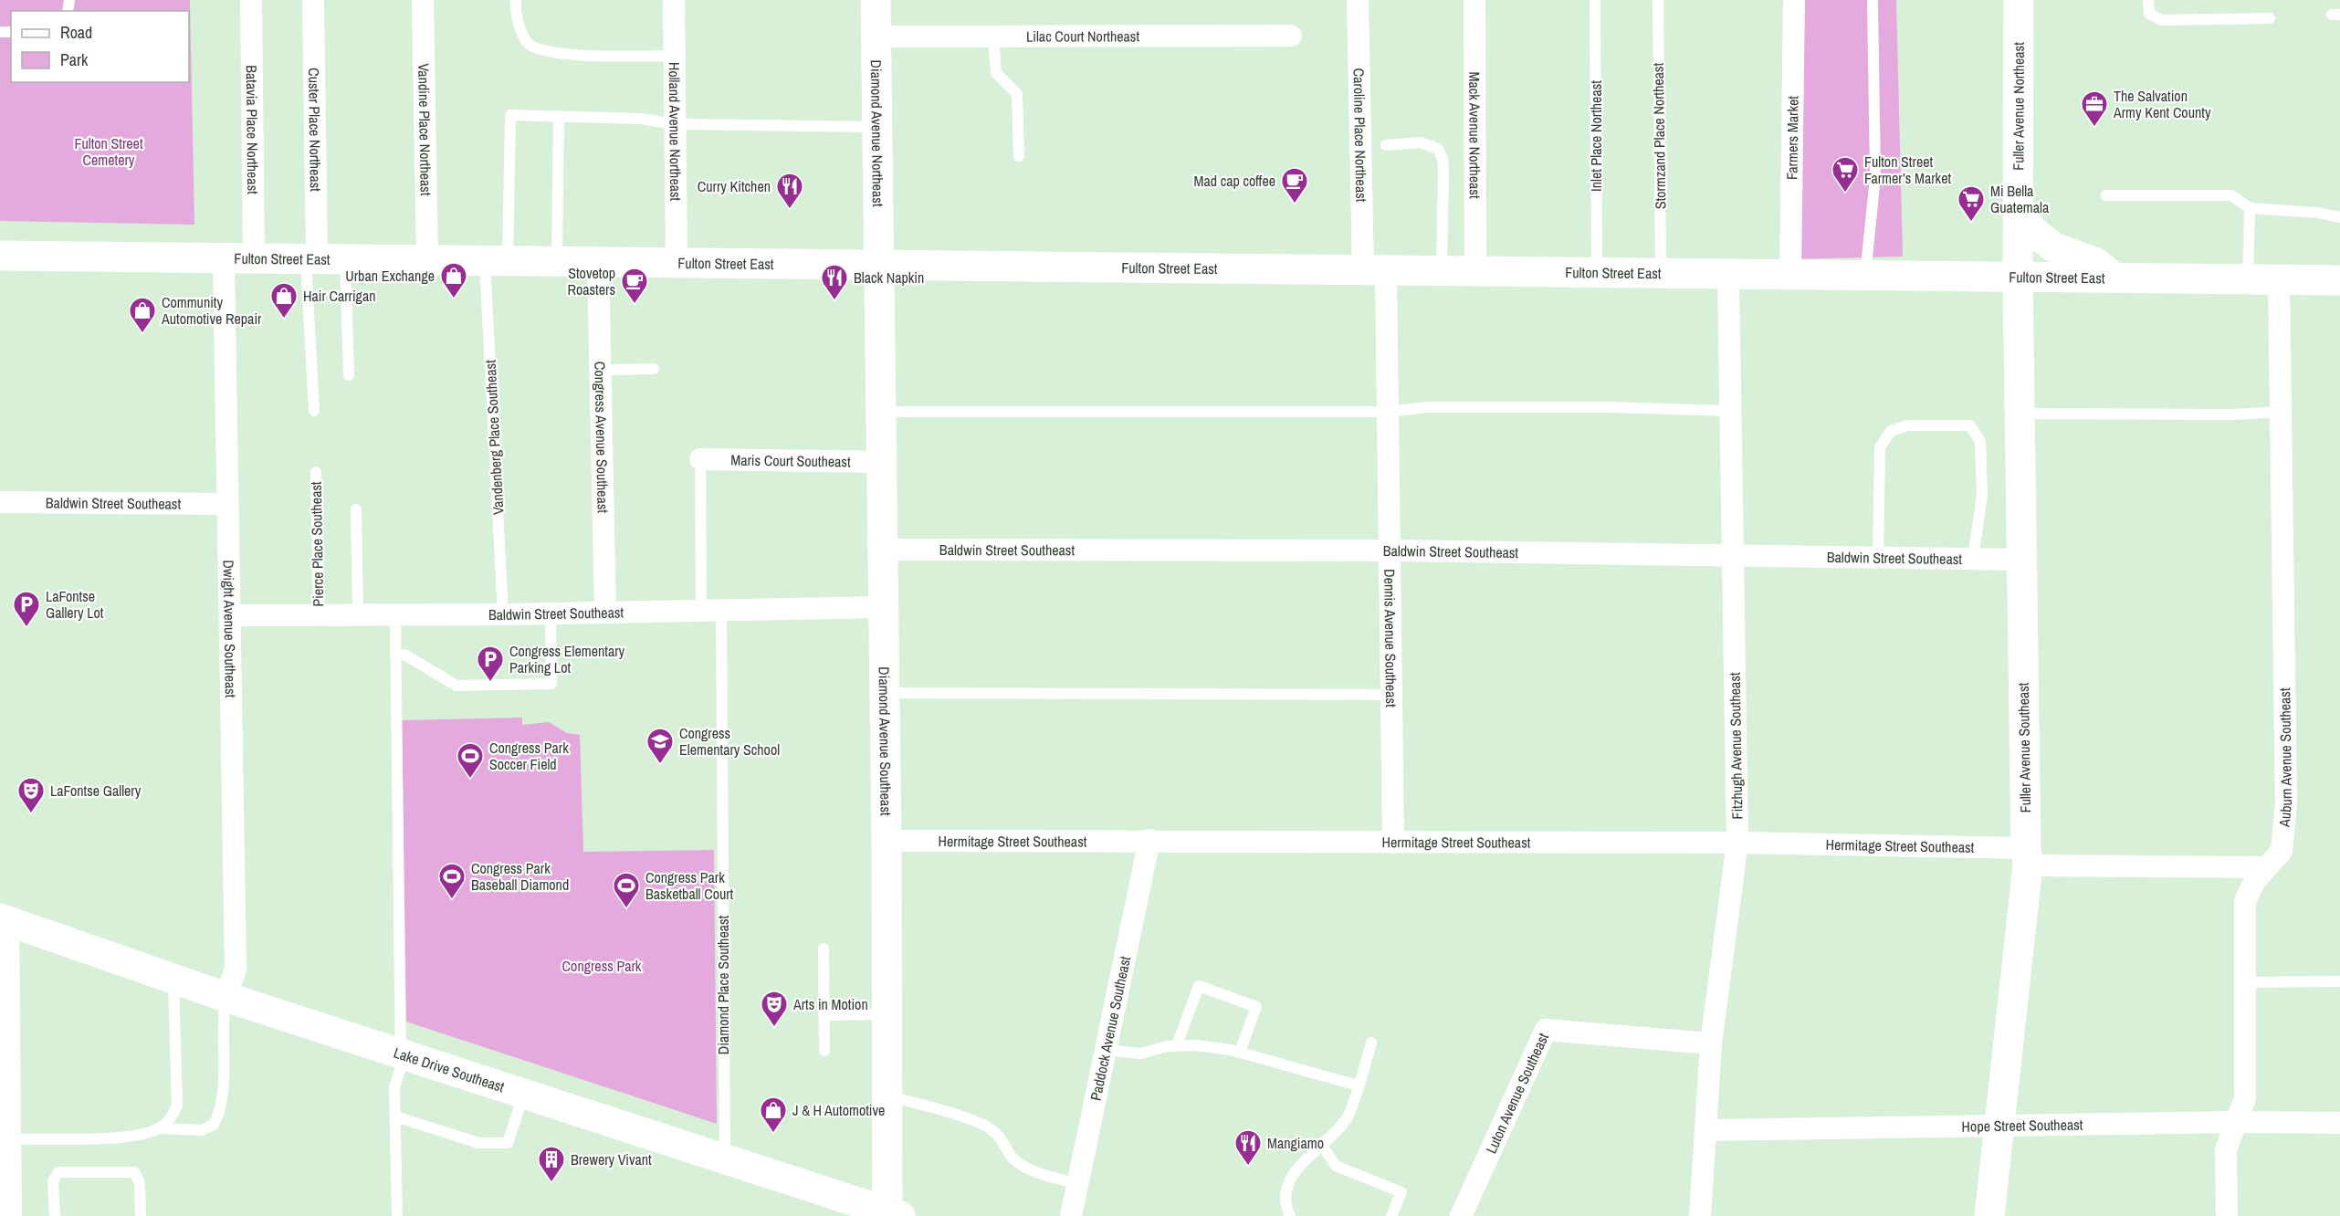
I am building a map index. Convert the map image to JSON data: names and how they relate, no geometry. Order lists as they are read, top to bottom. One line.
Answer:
{"streets":{"main road":["Fuller Avenue Northeast","Diamond Avenue Northeast","Fulton Street East","Diamond Avenue Southeast","Fuller Avenue Southeast","Lake Drive Southeast"],"street":["Lilac Court Northeast","Batavia Place Northeast","Custer Place Northeast","Vandine Place Northeast","Holland Avenue Northeast","Caroline Place Northeast","Mack Avenue Northeast","Farmers Market","Congress Avenue Southeast","Maris Court Southeast","Baldwin Street Southeast","Dwight Avenue Southeast","Dennis Avenue Southeast","Fitzhugh Avenue Southeast","Auburn Avenue Southeast","Hermitage Street Southeast","Paddock Avenue Southeast","Luton Avenue Southeast","Hope Street Southeast"],"lane":["Inlet Place Northeast","Stormzand Place Northeast","Vandenberg Place Southeast","Pierce Place Southeast","Diamond Place Southeast"]},"crossings":[["Lilac Court Northeast","Diamond Avenue Northeast"],["Fuller Avenue Northeast","Fulton Street East"],["Fuller Avenue Northeast","Fuller Avenue Southeast"],["Batavia Place Northeast","Fulton Street East"],["Custer Place Northeast","Fulton Street East"],["Vandine Place Northeast","Fulton Street East"],["Holland Avenue Northeast","Fulton Street East"],["Diamond Avenue Northeast","Fulton Street East"],["Diamond Avenue Northeast","Diamond Avenue Southeast"],["Caroline Place Northeast","Fulton Street East"],["Caroline Place Northeast","Dennis Avenue Southeast"],["Mack Avenue Northeast","Fulton Street East"],["Inlet Place Northeast","Fulton Street East"],["Stormzand Place Northeast","Fulton Street East"],["Farmers Market","Fulton Street East"],["Fulton Street East","Vandenberg Place Southeast"],["Fulton Street East","Congress Avenue Southeast"],["Fulton Street East","Dwight Avenue Southeast"],["Fulton Street East","Dennis Avenue Southeast"],["Fulton Street East","Diamond Avenue Southeast"],["Fulton Street East","Fitzhugh Avenue Southeast"],["Fulton Street East","Fuller Avenue Southeast"],["Fulton Street East","Auburn Avenue Southeast"],["Vandenberg Place Southeast","Baldwin Street Southeast"],["Congress Avenue Southeast","Baldwin Street Southeast"],["Maris Court Southeast","Diamond Avenue Southeast"],["Maris Court Southeast","Diamond Place Southeast"],["Baldwin Street Southeast","Pierce Place Southeast"],["Baldwin Street Southeast","Dwight Avenue Southeast"],["Baldwin Street Southeast","Dennis Avenue Southeast"],["Baldwin Street Southeast","Diamond Avenue Southeast"],["Baldwin Street Southeast","Fitzhugh Avenue Southeast"],["Baldwin Street Southeast","Fuller Avenue Southeast"],["Baldwin Street Southeast","Diamond Place Southeast"],["Dwight Avenue Southeast","Lake Drive Southeast"],["Dennis Avenue Southeast","Hermitage Street Southeast"],["Diamond Avenue Southeast","Hermitage Street Southeast"],["Diamond Avenue Southeast","Lake Drive Southeast"],["Fitzhugh Avenue Southeast","Hermitage Street Southeast"],["Fitzhugh Avenue Southeast","Luton Avenue Southeast"],["Fitzhugh Avenue Southeast","Hope Street Southeast"],["Fuller Avenue Southeast","Hermitage Street Southeast"],["Fuller Avenue Southeast","Hope Street Southeast"],["Auburn Avenue Southeast","Hermitage Street Southeast"],["Auburn Avenue Southeast","Hope Street Southeast"],["Hermitage Street Southeast","Paddock Avenue Southeast"],["Diamond Place Southeast","Lake Drive Southeast"]],"parks":["Fulton Street Cemetery","Congress Park"],"places":{"office":["The Salvation Army Kent County"],"supermarket":["Fulton Street Farmer’s Market","Mi Bella Guatemala"],"cafe":["Mad cap coffee","Stovetop Roasters"],"restaurant":["Curry Kitchen","Black Napkin","Mangiamo"],"shop":["Urban Exchange","Hair Carrigan","Community Automotive Repair","J & H Automotive"],"parking":["LaFontse Gallery Lot","Congress Elementary Parking Lot"],"school or university":["Congress Elementary School"],"sports":["Congress Park Soccer Field","Congress Park Baseball Diamond","Congress Park Basketball Court"],"theatre":["LaFontse Gallery","Arts in Motion"],"building":["Brewery Vivant"]},"legend":["Road","Park"]}
